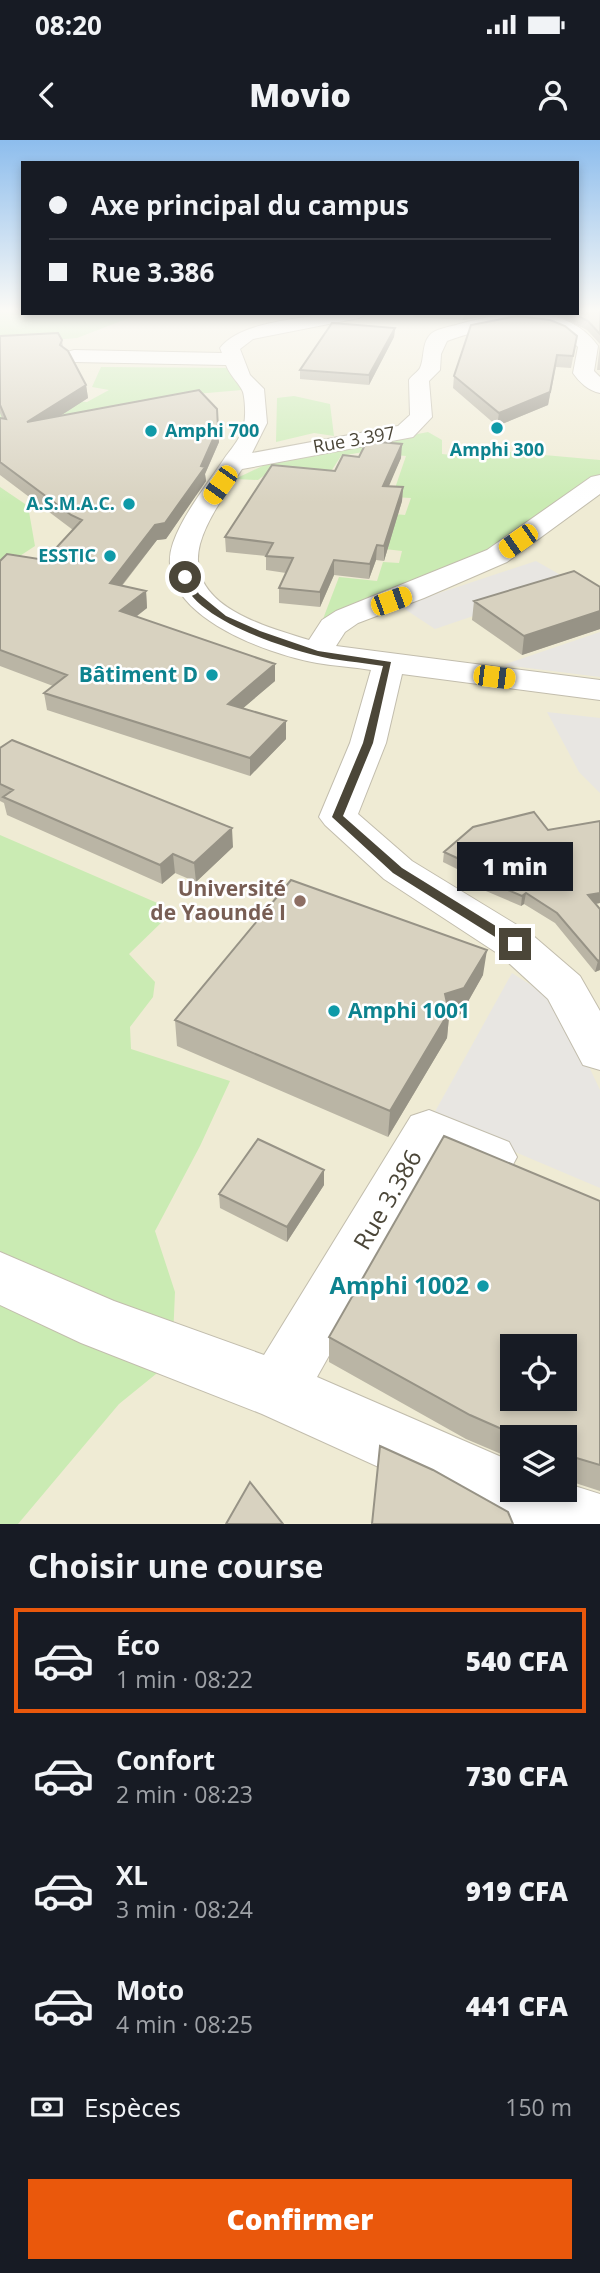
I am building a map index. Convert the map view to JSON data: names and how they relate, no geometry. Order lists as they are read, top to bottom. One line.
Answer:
{"streets":{"street":["Rue 3.397","Rue 3.386"]},"places":["Amphi 300","Amphi 700","A.S.M.A.C.","ESSTIC","Bâtiment D","Université de Yaoundé I","Amphi 1001","Amphi 1002"],"page":{"status":"08:20","header":"Movio","banner":["Axe principal du campus","Rue 3.386"],"bubble":"1 min","heading":"Choisir une course","list":[{"name":"Éco","note":"1 min · 08:22","value":"540 CFA"},{"name":"Confort","note":"2 min · 08:23","value":"730 CFA"},{"name":"XL","note":"3 min · 08:24","value":"919 CFA"},{"name":"Moto","note":"4 min · 08:25","value":"441 CFA"}],"pay":["Espèces","150 m"],"buttons":"Confirmer"}}
